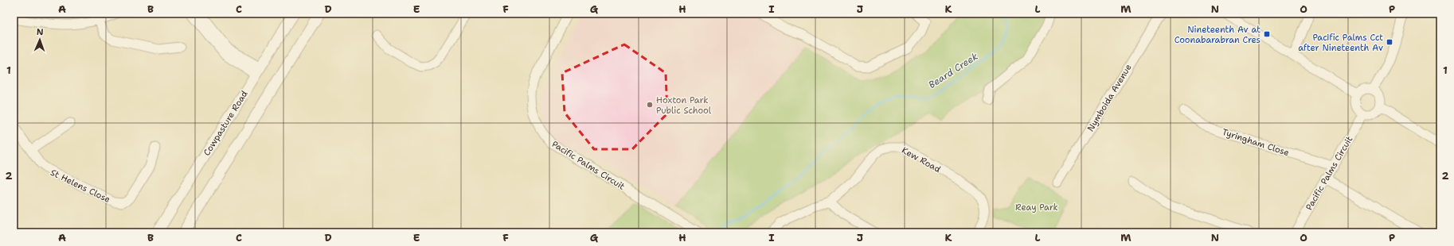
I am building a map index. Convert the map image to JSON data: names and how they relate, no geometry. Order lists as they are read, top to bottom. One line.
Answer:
{"streets":{"main road":["Cowpasture Road"],"street":["Nymboida Avenue","Tyringham Close","Kew Road","Pacific Palms Circuit","St Helens Close"]},"crossings":[["Tyringham Close","Pacific Palms Circuit"]],"water":["Beard Creek"],"parks":["Reay Park"],"places":{"transit":["Nineteenth Av at Coonabarabran Cres","Pacific Palms Cct after Nineteenth Av"],"other":["Hoxton Park Public School"]},"north":"top","grid":{"columns":["A","B","C","D","E","F","G","H","I","J","K","L","M","N","O","P"],"rows":["1","2"]}}
